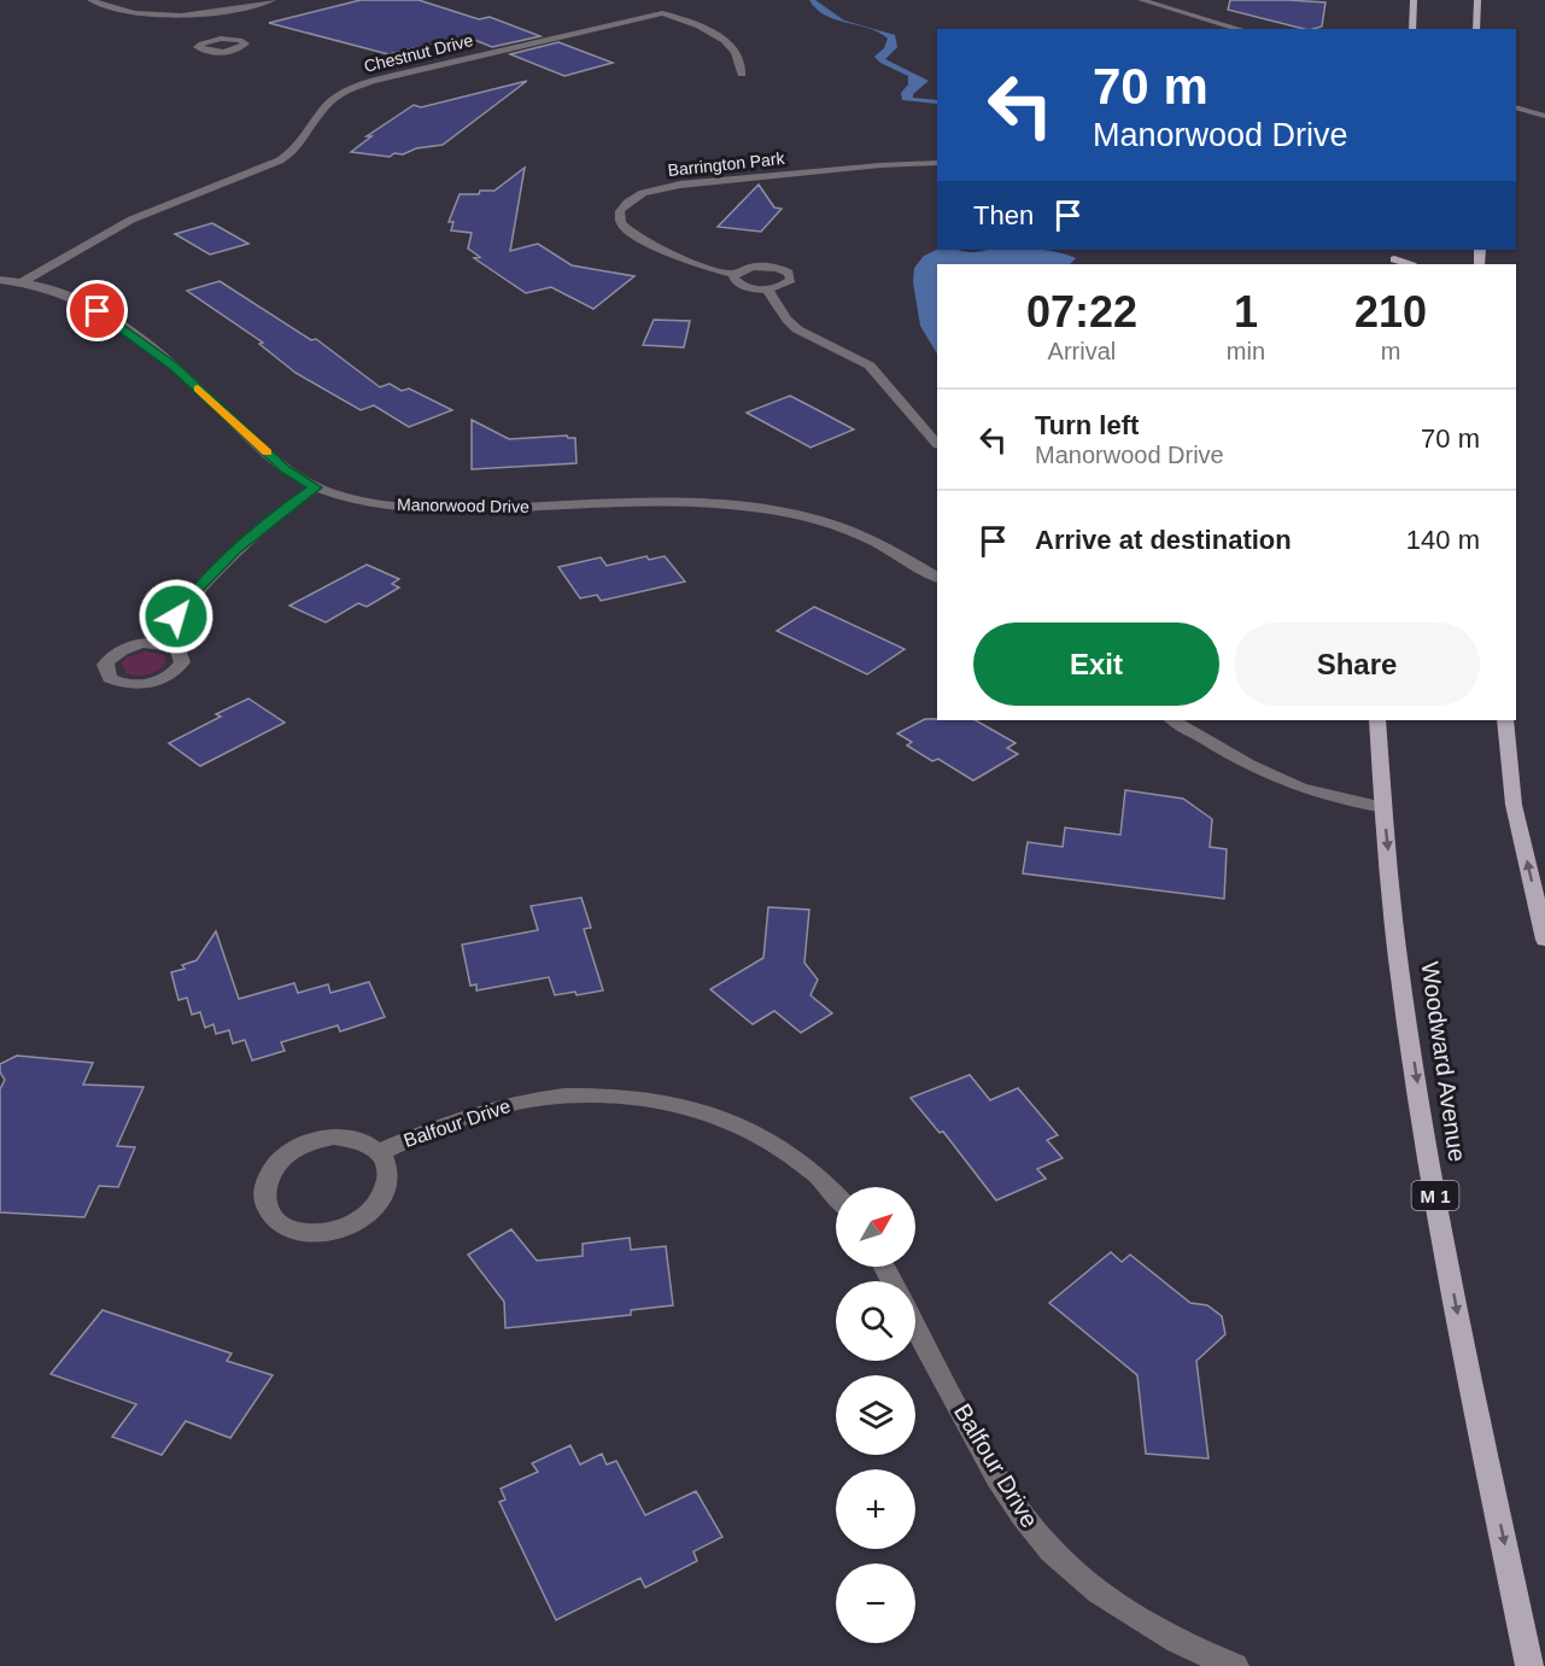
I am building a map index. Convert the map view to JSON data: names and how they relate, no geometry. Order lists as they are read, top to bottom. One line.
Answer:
{"streets":{"main road":["Woodward Avenue","M 1"],"street":["Chestnut Drive","Barrington Park","Manorwood Drive","Balfour Drive"]},"crossings":[["Chestnut Drive","Manorwood Drive"]],"one_way":["Woodward Avenue"],"north":"top right","page":{"turn":["70 m","Manorwood Drive"],"then":"Then","eta":["07:22","Arrival","1","min","210","m"],"list":[{"name":"Turn left","note":"Manorwood Drive","value":"70 m"},{"name":"Arrive at destination","value":"140 m"}],"buttons":["Exit","Share"],"map_buttons":["+","−"]}}
